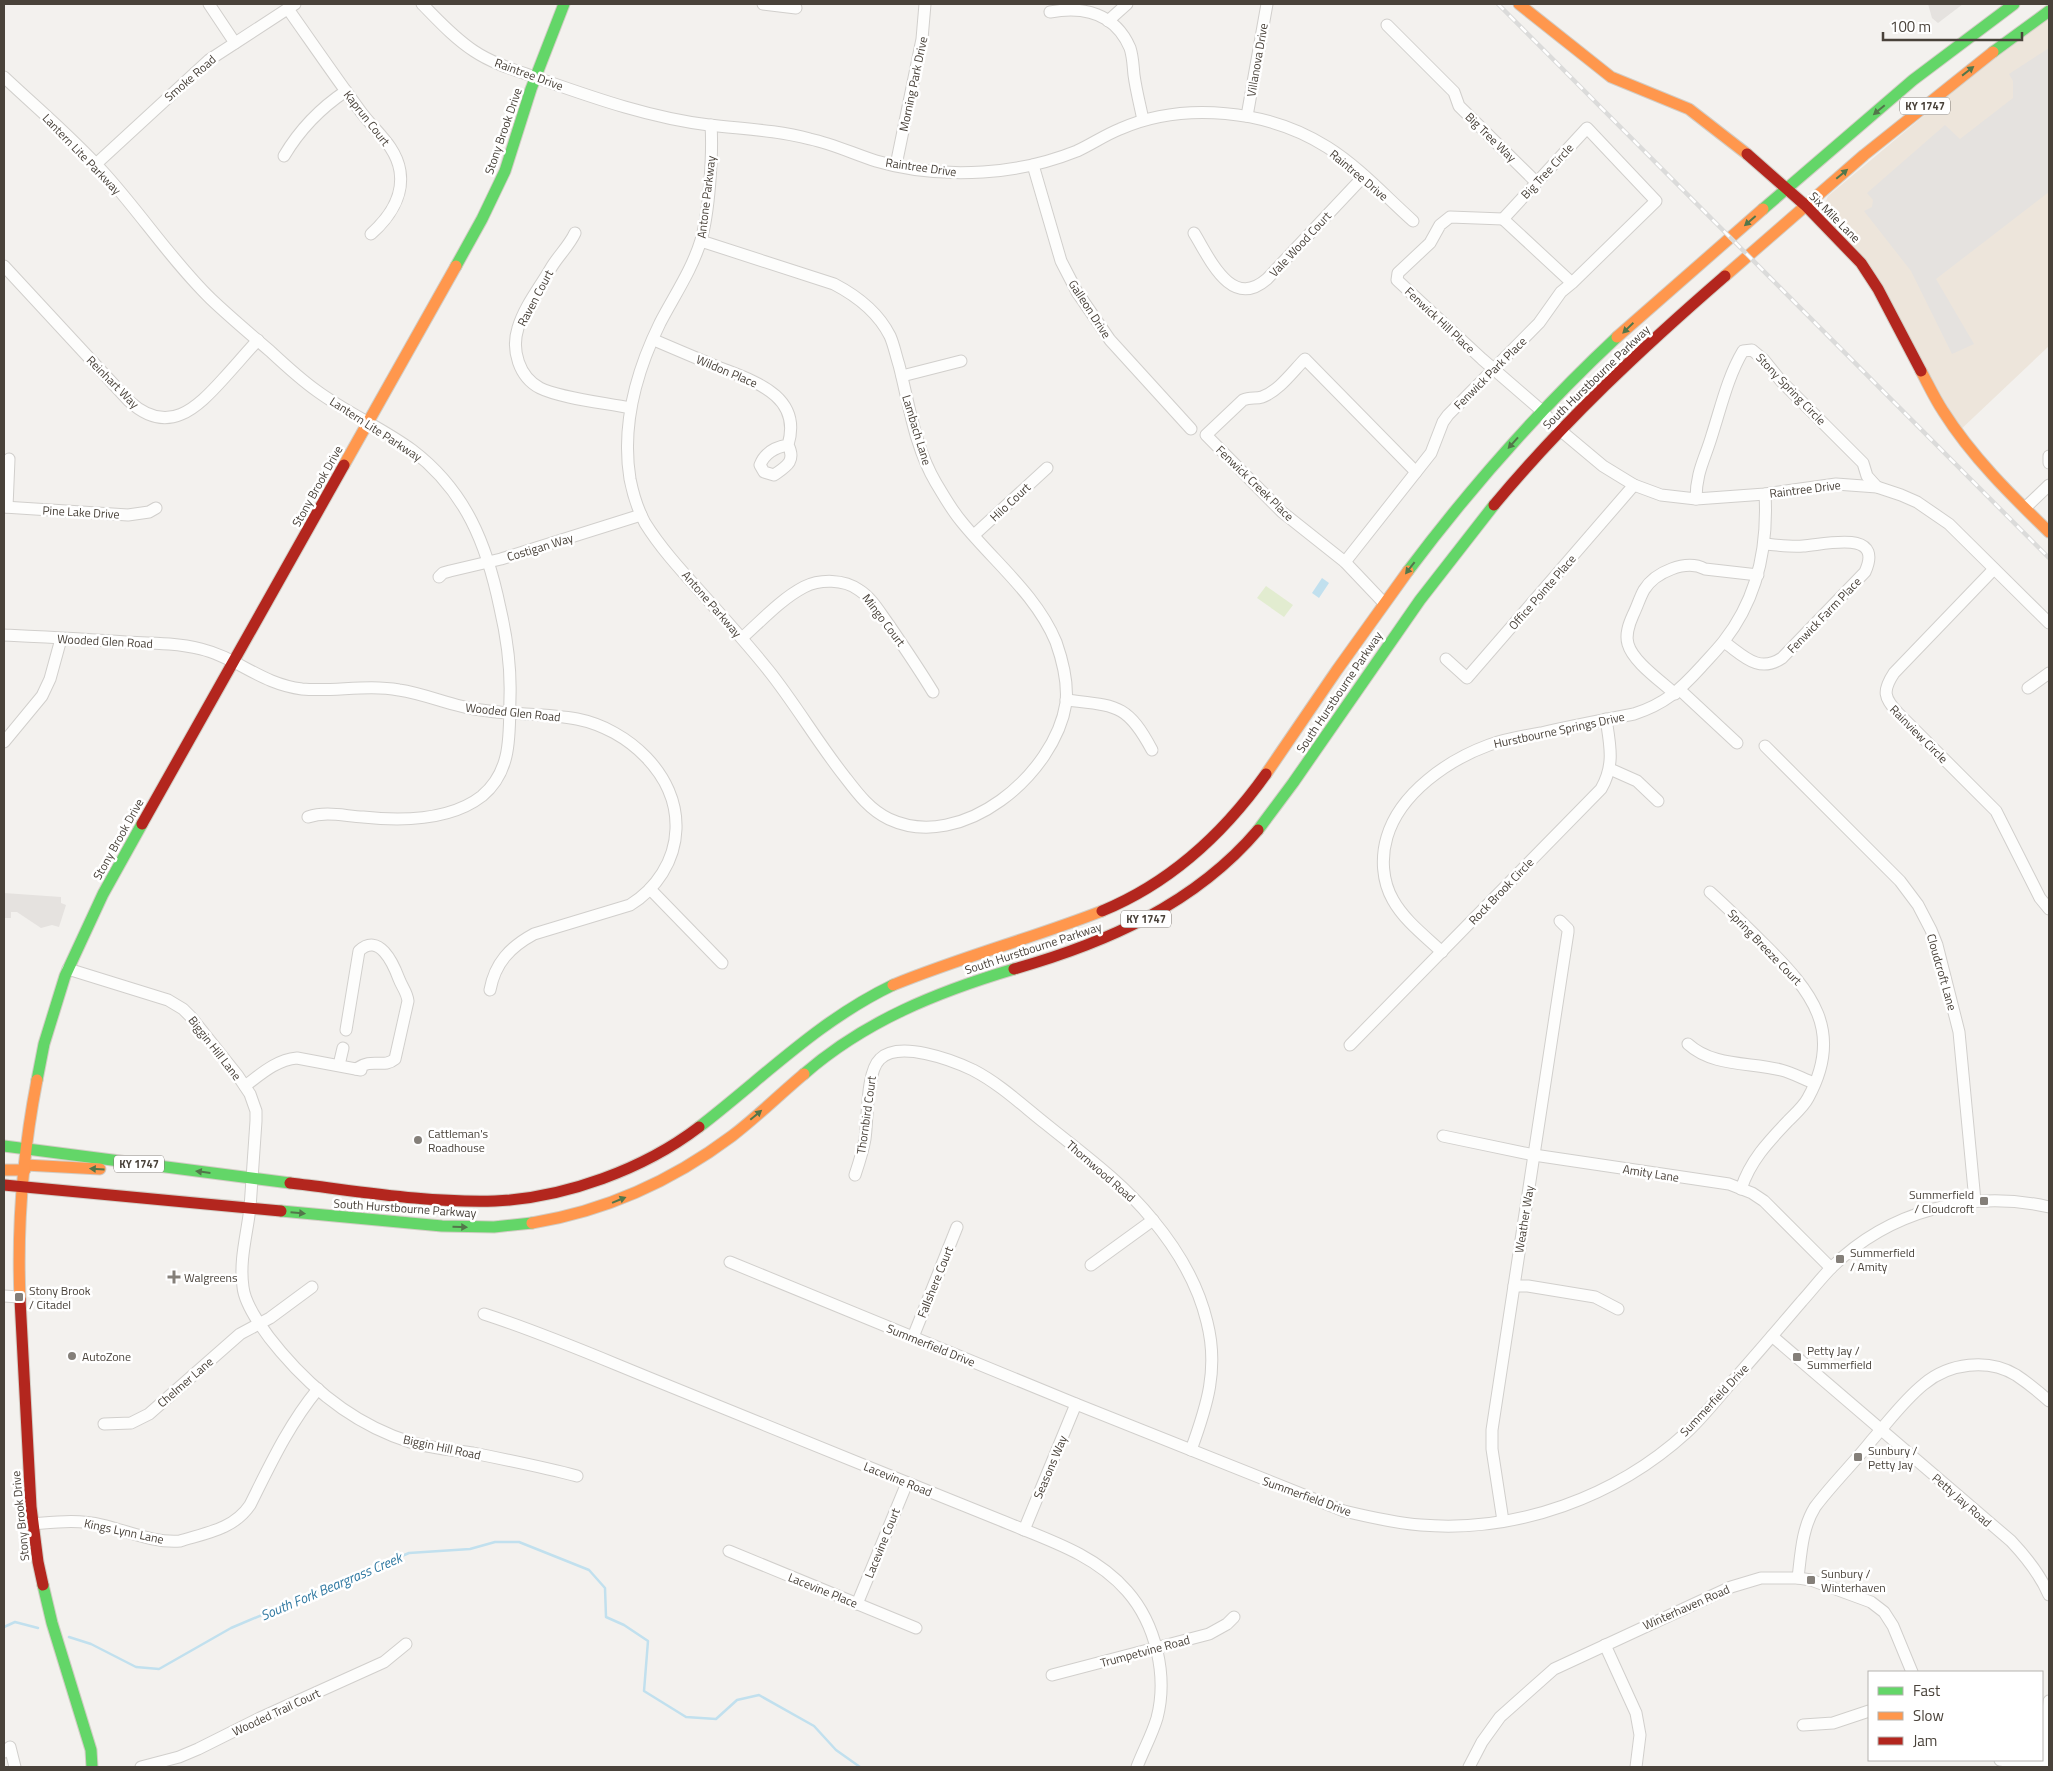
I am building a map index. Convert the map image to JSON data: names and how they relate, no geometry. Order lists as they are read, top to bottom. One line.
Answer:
{"streets":{"main road":["KY 1747","Stony Brook Drive","Six Mile Lane","South Hurstbourne Parkway"],"street":["Villanova Drive","Raintree Drive","Smoke Road","Morning Park Drive","Kaprun Court","Big Tree Way","Lantern Lite Parkway","Big Tree Circle","Antone Parkway","Vale Wood Court","Raven Court","Galleon Drive","Fenwick Hill Place","Wildon Place","Fenwick Park Place","Reinhart Way","Stony Spring Circle","Lambach Lane","Fenwick Creek Place","Hilo Court","Pine Lake Drive","Costigan Way","Office Pointe Place","Fenwick Farm Place","Mingo Court","Wooded Glen Road","Hurstbourne Springs Drive","Rainview Circle","Rock Brook Circle","Spring Breeze Court","Cloudcroft Lane","Biggin Hill Lane","Thornbird Court","Thornwood Road","Amity Lane","Weather Way","Fallshere Court","Summerfield Drive","Chelmer Lane","Biggin Hill Road","Seasons Way","Lacevine Road","Petty Jay Road","Kings Lynn Lane","Lacevine Court","Lacevine Place","Winterhaven Road","Trumpetvine Road","Wooded Trail Court"]},"crossings":[["Villanova Drive","Raintree Drive"],["Raintree Drive","Morning Park Drive"],["Raintree Drive","Stony Brook Drive"],["Raintree Drive","Antone Parkway"],["Raintree Drive","Vale Wood Court"],["Raintree Drive","Galleon Drive"],["Raintree Drive","Fenwick Hill Place"],["Raintree Drive","South Hurstbourne Parkway"],["Raintree Drive","Stony Spring Circle"],["Raintree Drive","Office Pointe Place"],["Raintree Drive","Hurstbourne Springs Drive"],["Raintree Drive","Rainview Circle"],["Smoke Road","Kaprun Court"],["Smoke Road","Lantern Lite Parkway"],["Stony Brook Drive","Lantern Lite Parkway"],["Stony Brook Drive","South Hurstbourne Parkway"],["Stony Brook Drive","Wooded Glen Road"],["Stony Brook Drive","Biggin Hill Lane"],["Stony Brook Drive","Kings Lynn Lane"],["Big Tree Way","Big Tree Circle"],["Lantern Lite Parkway","Reinhart Way"],["Lantern Lite Parkway","Costigan Way"],["Lantern Lite Parkway","Wooded Glen Road"],["Big Tree Circle","Fenwick Hill Place"],["Big Tree Circle","Fenwick Park Place"],["Antone Parkway","Raven Court"],["Antone Parkway","Wildon Place"],["Antone Parkway","Lambach Lane"],["Antone Parkway","Costigan Way"],["Antone Parkway","Mingo Court"],["Six Mile Lane","South Hurstbourne Parkway"],["Fenwick Hill Place","Fenwick Park Place"],["Fenwick Hill Place","South Hurstbourne Parkway"],["Fenwick Park Place","Fenwick Creek Place"],["South Hurstbourne Parkway","Fenwick Creek Place"],["South Hurstbourne Parkway","Biggin Hill Lane"],["South Hurstbourne Parkway","Biggin Hill Road"],["Lambach Lane","Hilo Court"],["Fenwick Farm Place","Hurstbourne Springs Drive"],["Hurstbourne Springs Drive","Rock Brook Circle"],["Spring Breeze Court","Amity Lane"],["Cloudcroft Lane","Summerfield Drive"],["Biggin Hill Lane","Biggin Hill Road"],["Thornbird Court","Thornwood Road"],["Thornwood Road","Summerfield Drive"],["Amity Lane","Weather Way"],["Amity Lane","Summerfield Drive"],["Weather Way","Summerfield Drive"],["Fallshere Court","Summerfield Drive"],["Summerfield Drive","Seasons Way"],["Summerfield Drive","Petty Jay Road"],["Chelmer Lane","Biggin Hill Road"],["Biggin Hill Road","Kings Lynn Lane"],["Seasons Way","Lacevine Road"],["Lacevine Road","Lacevine Court"],["Lacevine Road","Trumpetvine Road"],["Lacevine Court","Lacevine Place"]],"water":["South Fork Beargrass Creek"],"places":{"other":["Cattleman's Roadhouse","AutoZone"],"transit":["Summerfield / Cloudcroft","Summerfield / Amity","Stony Brook / Citadel","Petty Jay / Summerfield","Sunbury / Petty Jay","Sunbury / Winterhaven"],"health":["Walgreens"]},"legend":["Fast","Slow","Jam"],"scale_bar":"100 m"}
